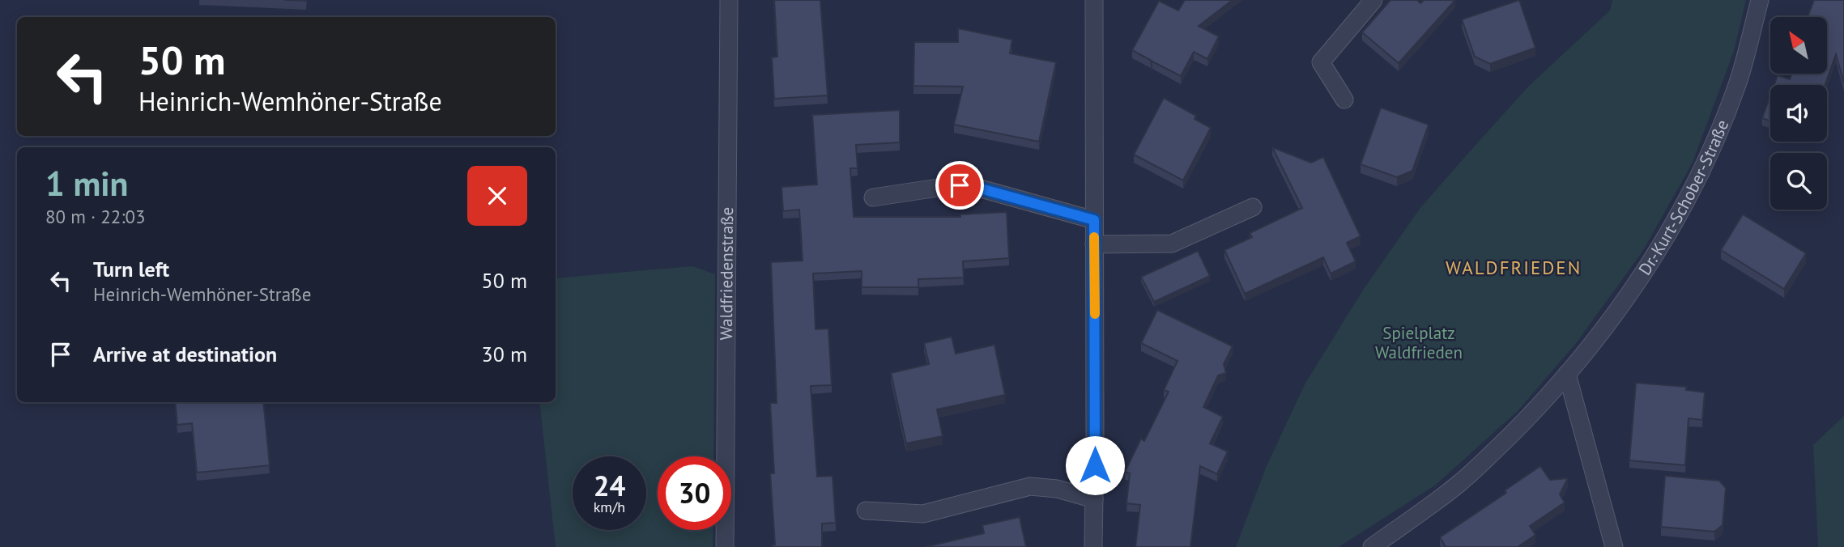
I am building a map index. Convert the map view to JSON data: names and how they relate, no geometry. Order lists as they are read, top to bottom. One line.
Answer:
{"streets":{"street":["Dr.-Kurt-Schober-Straße","Waldfriedenstraße"]},"districts":["WALDFRIEDEN"],"parks":["Spielplatz Waldfrieden"],"north":"top left","page":{"turn":["50 m","Heinrich-Wemhöner-Straße"],"heading":["1 min","80 m · 22:03"],"list":[{"name":"Turn left","note":"Heinrich-Wemhöner-Straße","value":"50 m"},{"name":"Arrive at destination","value":"30 m"}],"speed":"24 km/h","limit":"30"}}
